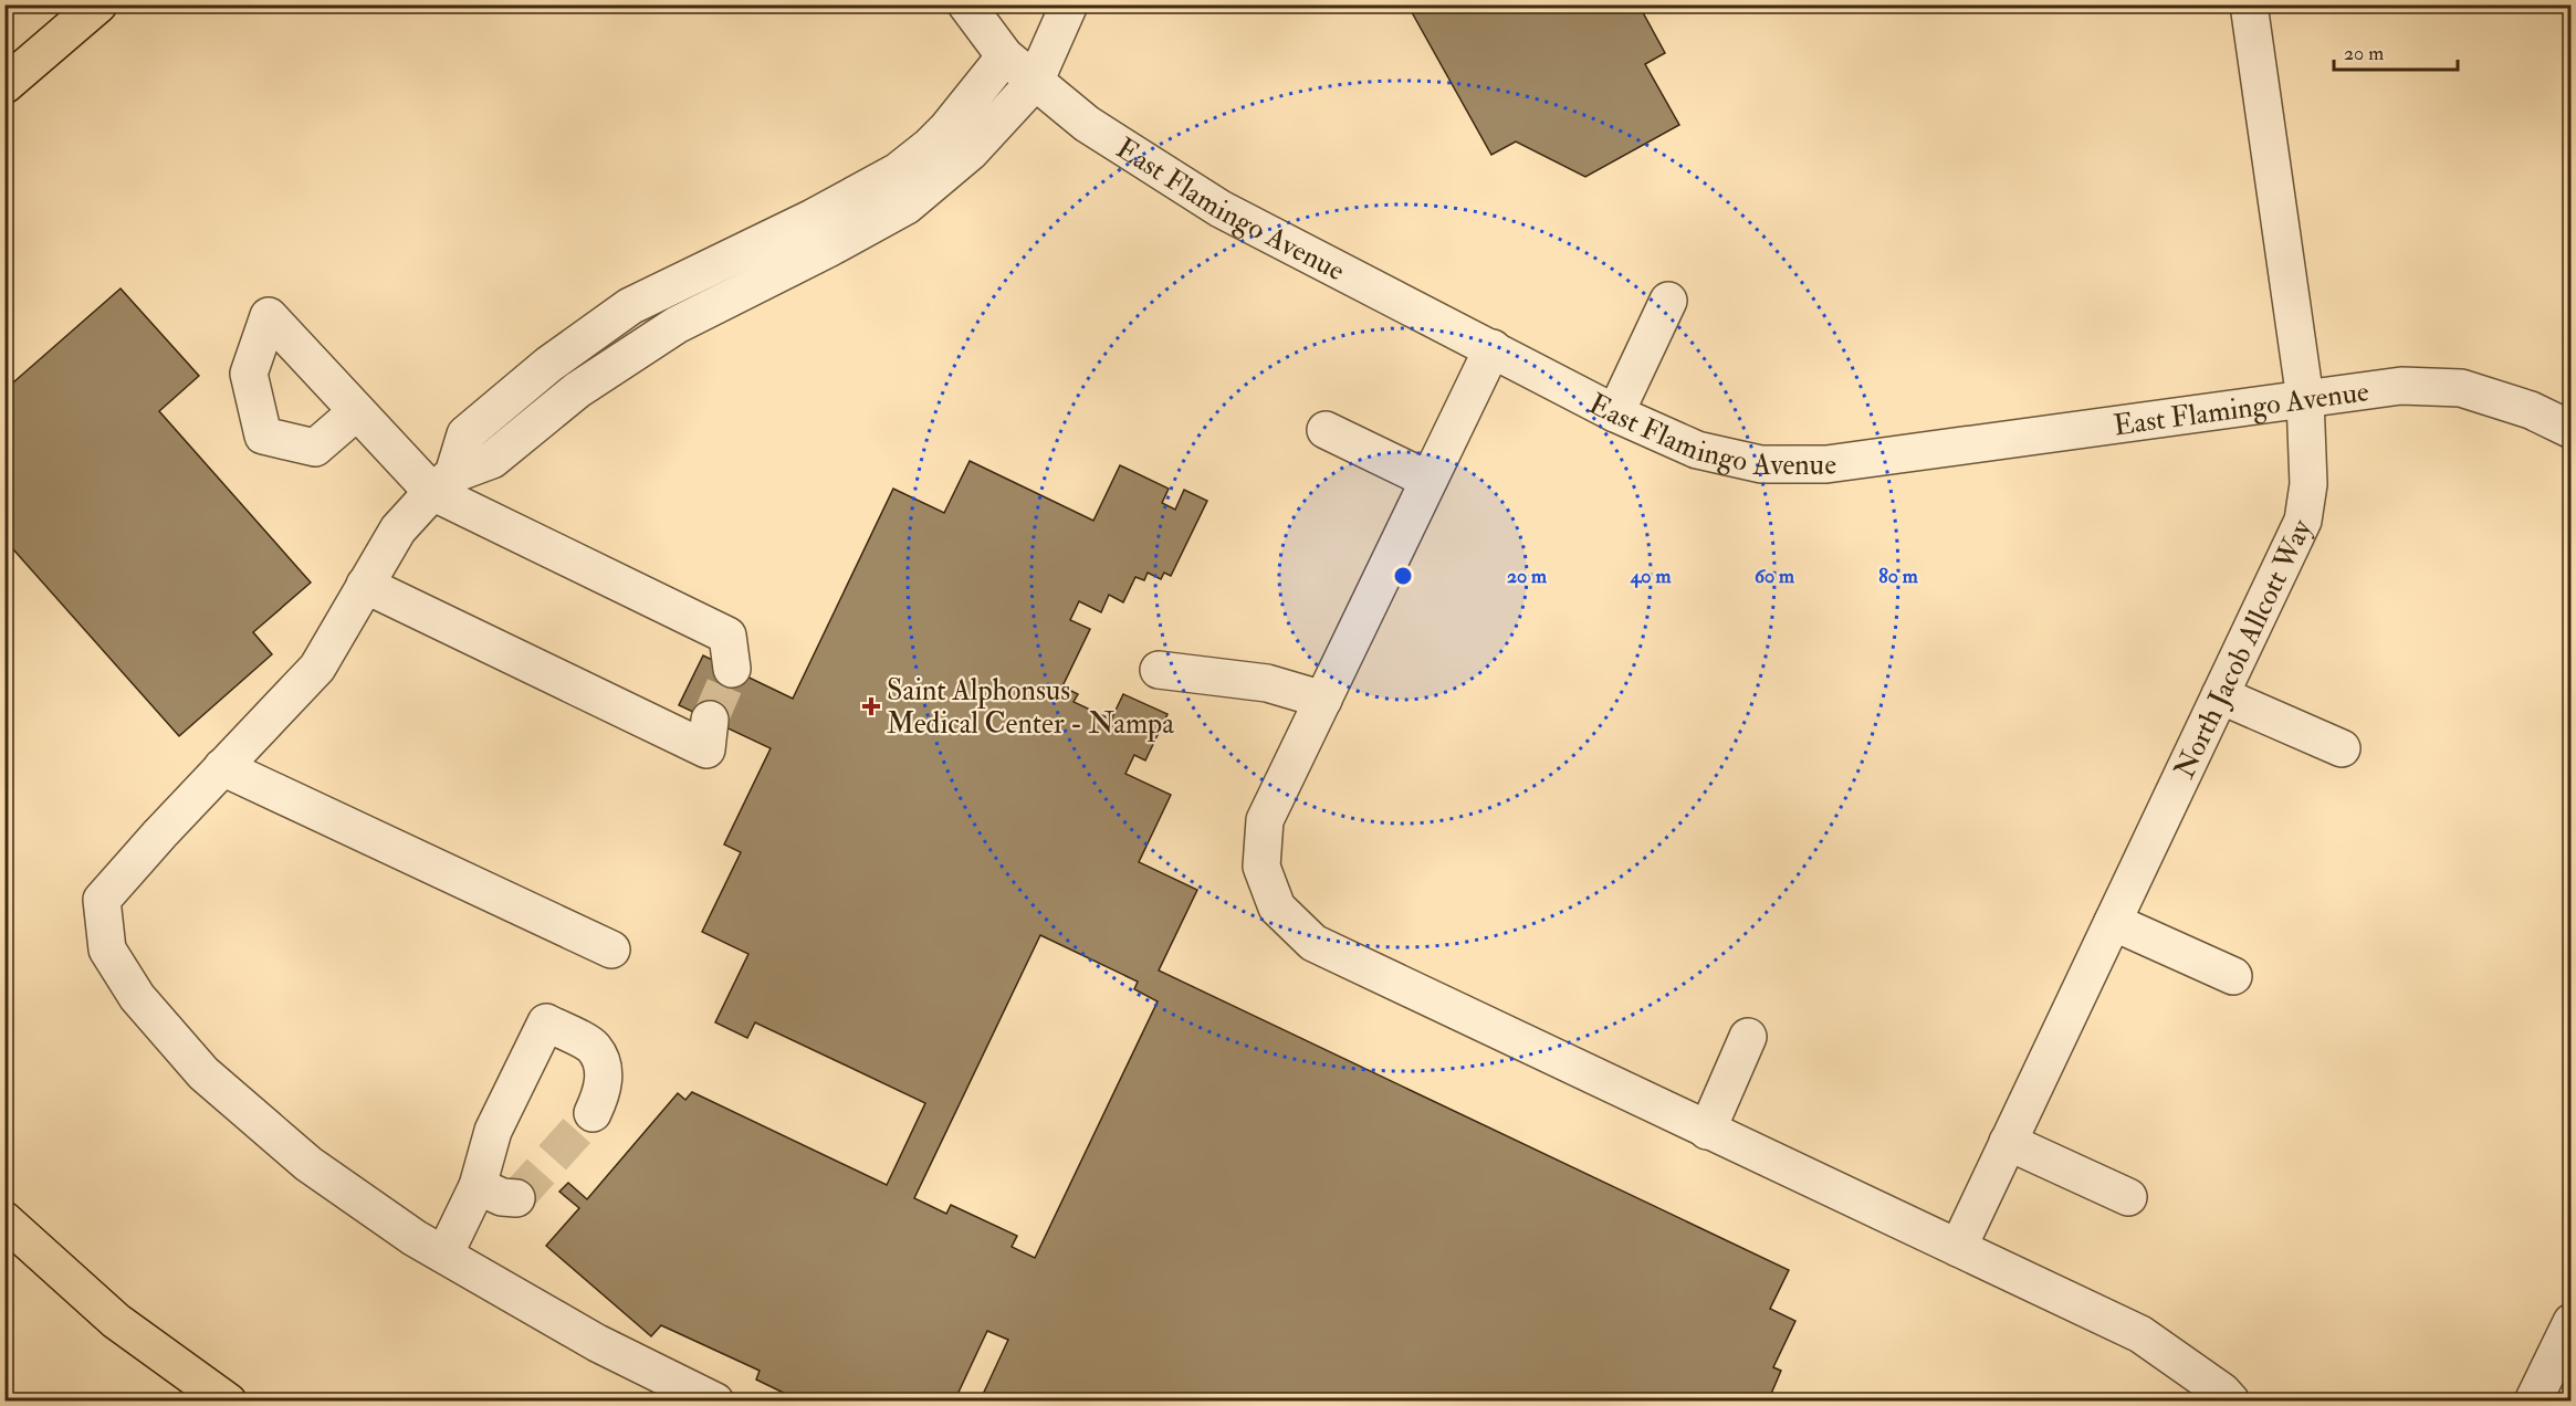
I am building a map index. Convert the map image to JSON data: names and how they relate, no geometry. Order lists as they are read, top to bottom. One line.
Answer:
{"streets":{"street":["East Flamingo Avenue","North Jacob Allcott Way"]},"crossings":[["East Flamingo Avenue","North Jacob Allcott Way"]],"places":{"health":["Saint Alphonsus Medical Center - Nampa"]},"scale_bar":"20 m","rings":["20 m","40 m","60 m","80 m"]}
